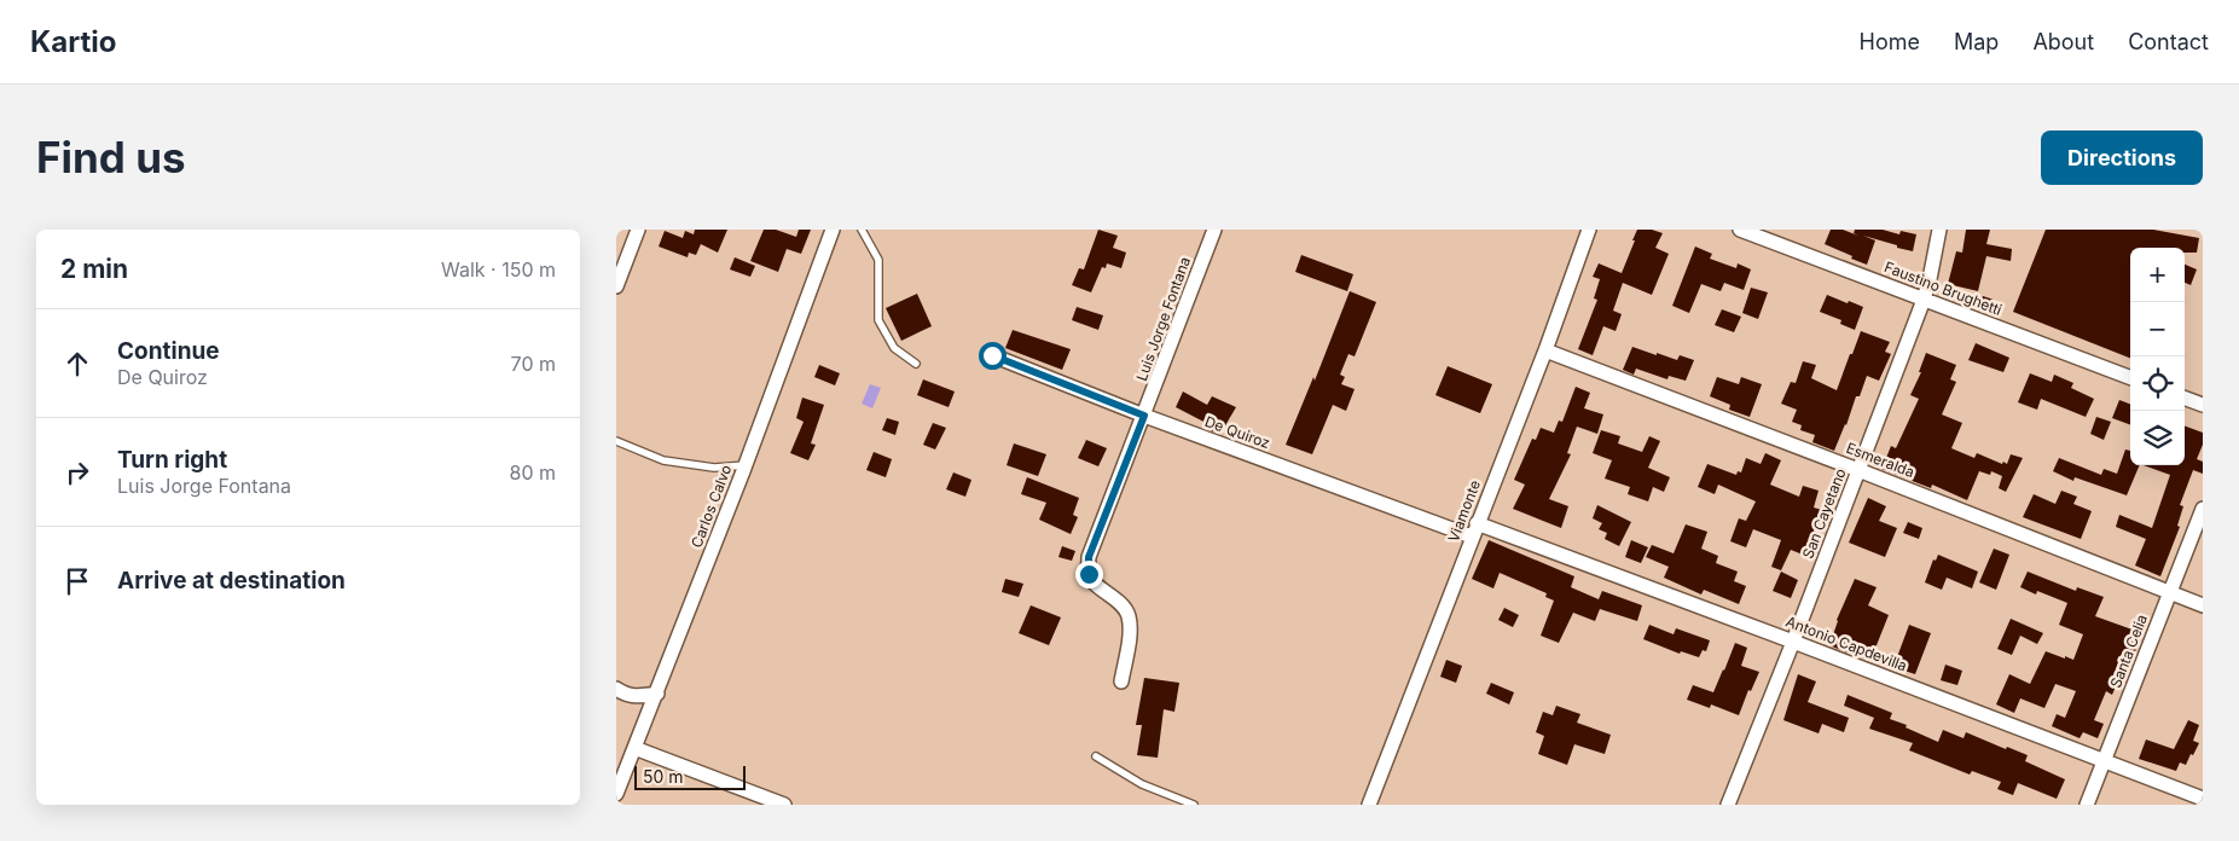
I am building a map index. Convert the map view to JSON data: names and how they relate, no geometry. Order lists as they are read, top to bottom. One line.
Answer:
{"streets":{"street":["Faustino Brughetti","Luis Jorge Fontana","De Quiroz","Esmeralda","Carlos Calvo","Viamonte","San Cayetano","Antonio Capdevilla","Santa Celia"]},"crossings":[["Faustino Brughetti","San Cayetano"],["Luis Jorge Fontana","De Quiroz"],["De Quiroz","Viamonte"],["Esmeralda","Viamonte"],["Esmeralda","San Cayetano"],["Esmeralda","Santa Celia"],["Viamonte","Antonio Capdevilla"],["San Cayetano","Antonio Capdevilla"],["Antonio Capdevilla","Santa Celia"]],"scale_bar":"50 m","page":{"header":"Kartio","nav":["Home","Map","About","Contact"],"buttons":"Directions","title":"Find us","heading":["2 min","Walk · 150 m"],"map_buttons":["+","−"],"list":[["Continue","De Quiroz","70 m"],["Turn right","Luis Jorge Fontana","80 m"],"Arrive at destination"],"scale":"50 m"}}
